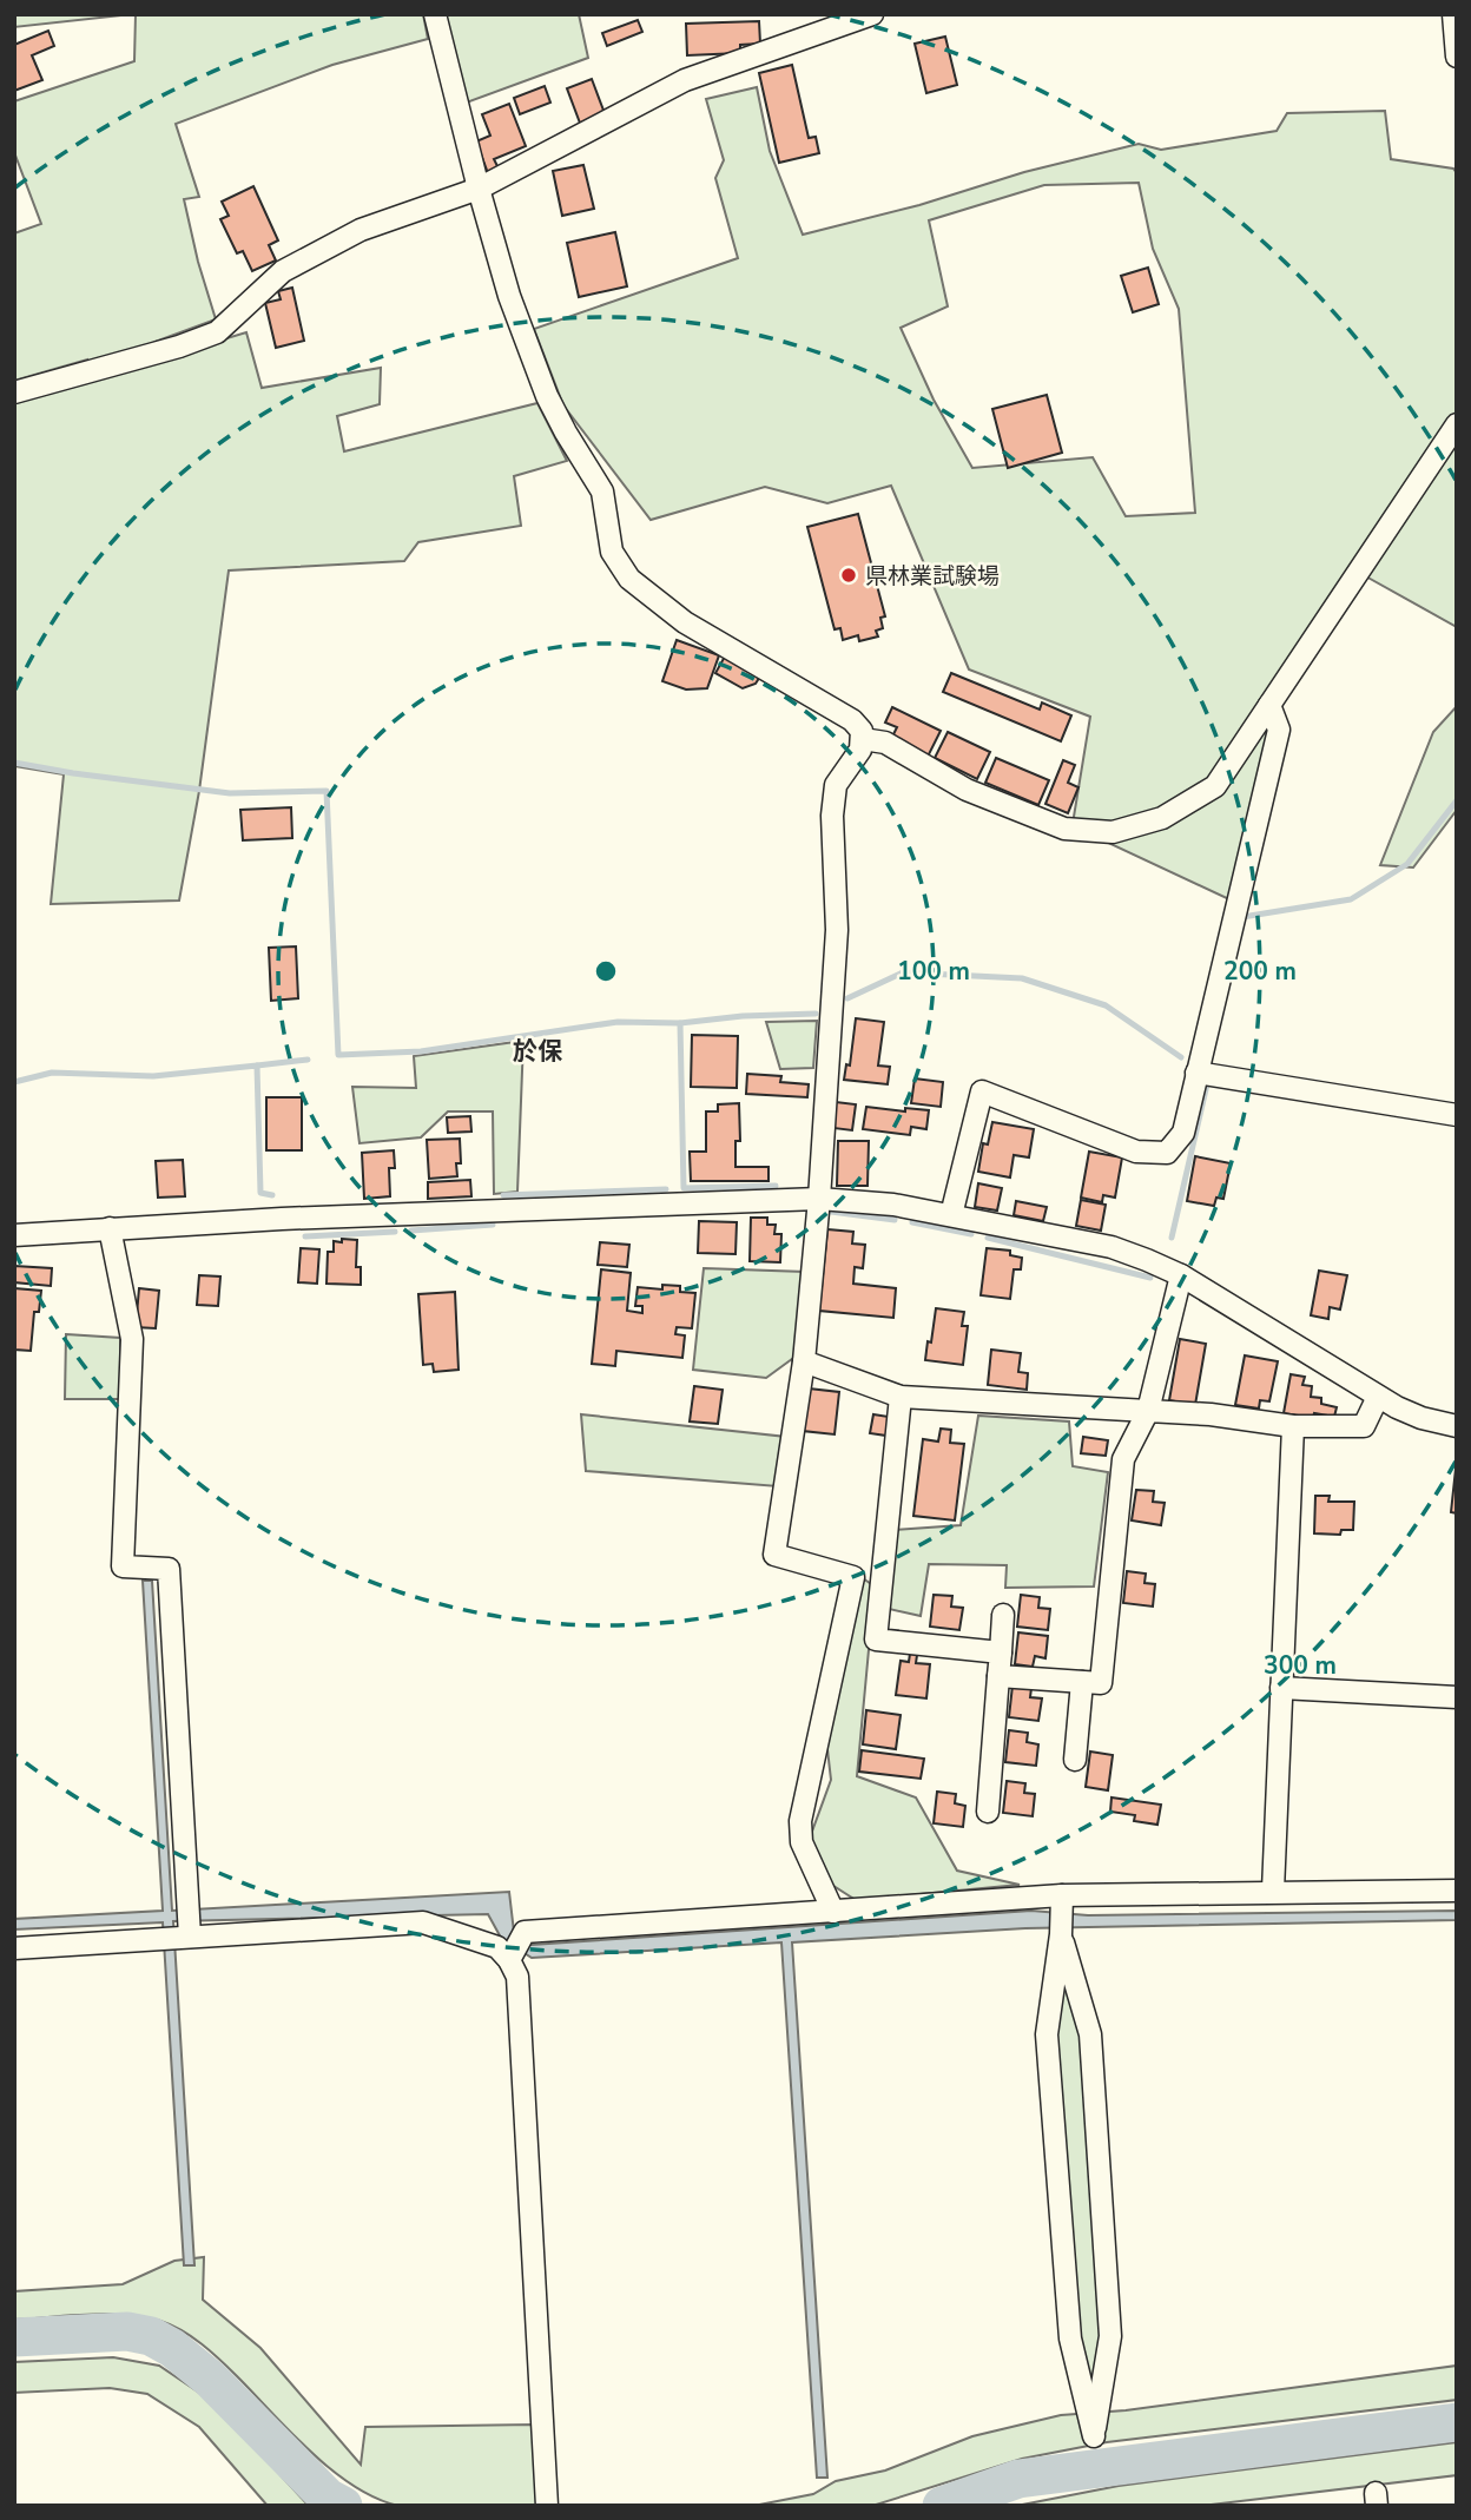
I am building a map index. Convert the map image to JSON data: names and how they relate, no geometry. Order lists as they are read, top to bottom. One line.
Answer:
{"districts":["於保"],"places":["県林業試験場"],"rings":["100 m","200 m","300 m"]}
